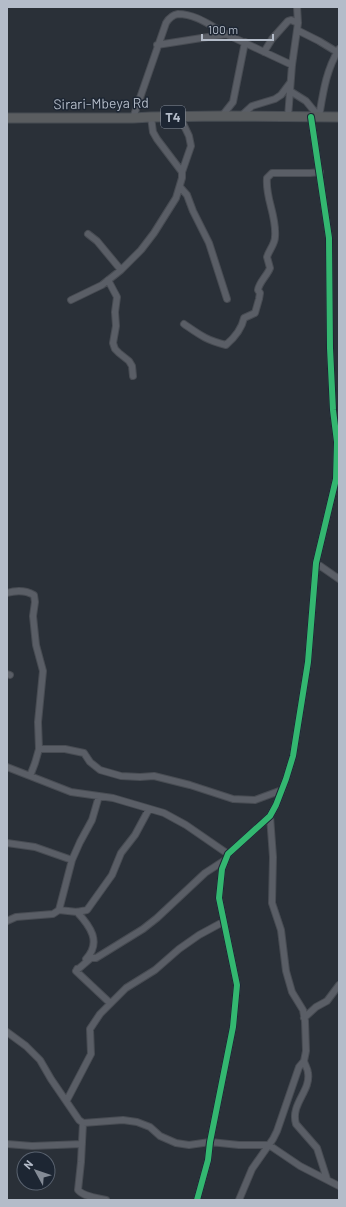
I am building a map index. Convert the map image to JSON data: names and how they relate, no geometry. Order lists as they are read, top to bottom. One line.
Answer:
{"streets":{"highway":["Sirari-Mbeya Rd","T4"]},"scale_bar":"100 m","north":"top left"}
